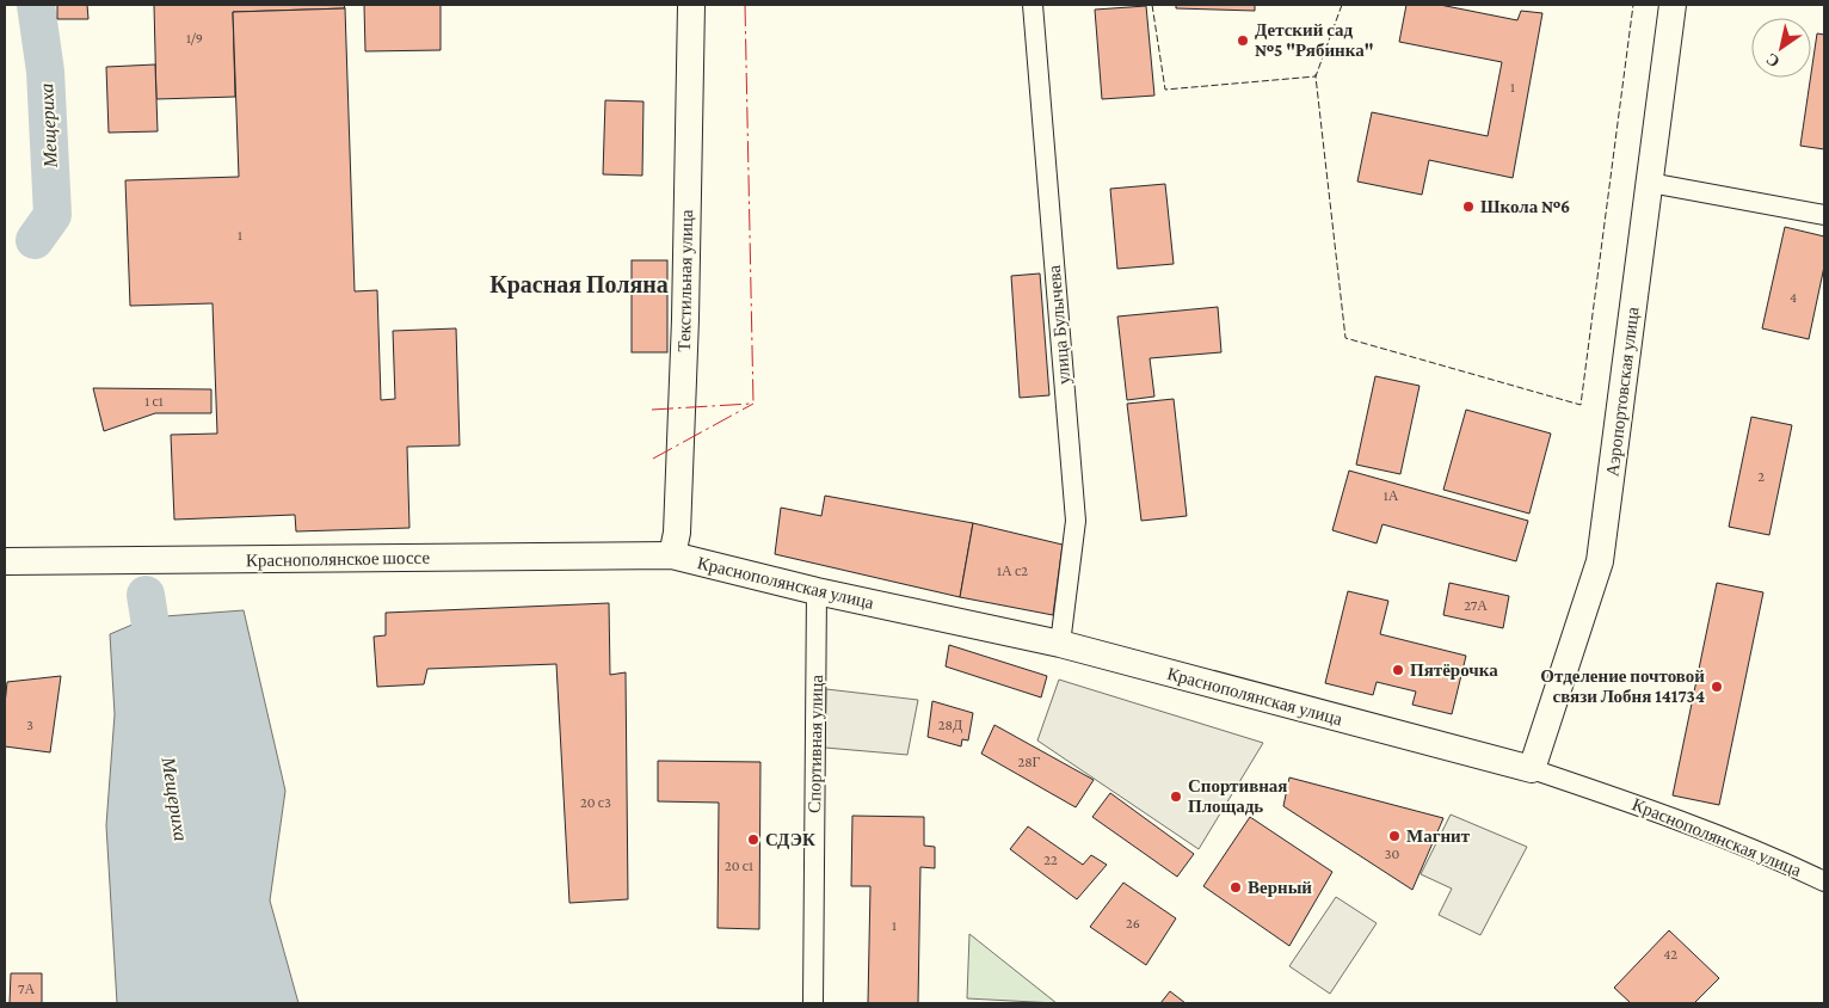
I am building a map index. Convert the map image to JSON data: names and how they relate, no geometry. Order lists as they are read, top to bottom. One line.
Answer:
{"streets":{"street":["Текстильная улица","улица Булычева","Аэропортовская улица","Краснополянское шоссе","Краснополянская улица","Спортивная улица"]},"crossings":[["Текстильная улица","Краснополянское шоссе"],["Текстильная улица","Краснополянская улица"],["улица Булычева","Краснополянская улица"],["Аэропортовская улица","Краснополянская улица"],["Краснополянское шоссе","Краснополянская улица"],["Краснополянская улица","Спортивная улица"]],"districts":["Красная Поляна"],"water":["Мещериха"],"places":["Детский сад №5 \"Рябинка\"","Школа №6","Пятёрочка","Отделение почтовой связи Лобня 141734","Спортивная Площадь","Магнит","СДЭК","Верный"],"house_numbers":["1/9","1","1","4","1 с1","2","1А","1А с2","27А","3","28Д","28Г","20 с3","30","22","20 с1","26","1","42","7А"],"north":"bottom left"}
